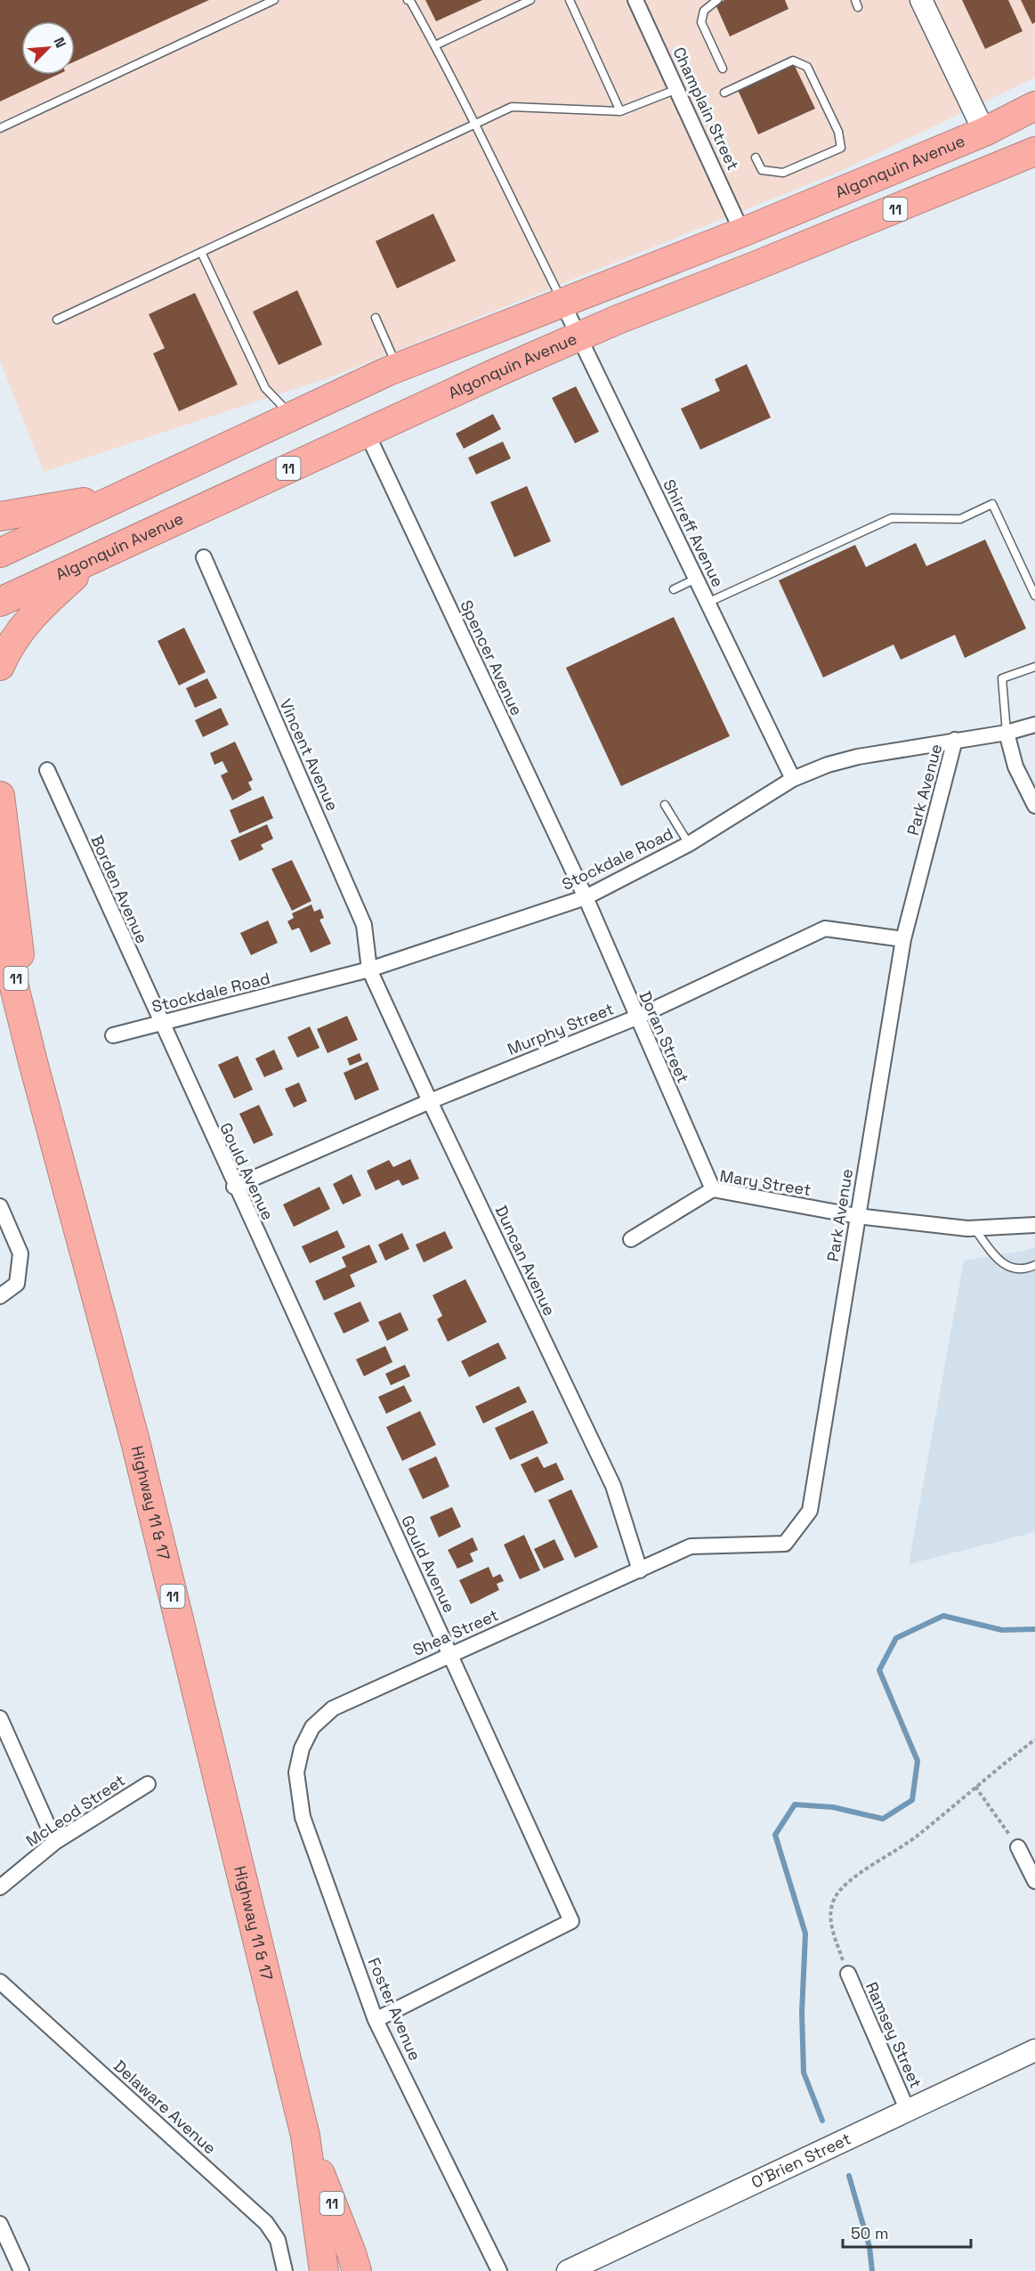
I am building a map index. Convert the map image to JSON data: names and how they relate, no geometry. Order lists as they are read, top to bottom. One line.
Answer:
{"streets":{"highway":["Algonquin Avenue","11","Highway 11 & 17"],"street":["Champlain Street","Shirreff Avenue","Spencer Avenue","Vincent Avenue","Park Avenue","Stockdale Road","Borden Avenue","Murphy Street","Doran Street","Gould Avenue","Mary Street","Duncan Avenue","Shea Street","McLeod Street","Foster Avenue","Ramsey Street","Delaware Avenue","O'Brien Street"]},"crossings":[["Champlain Street","Algonquin Avenue"],["Algonquin Avenue","Shirreff Avenue"],["Algonquin Avenue","Spencer Avenue"],["Shirreff Avenue","Stockdale Road"],["Spencer Avenue","Stockdale Road"],["Spencer Avenue","Doran Street"],["Vincent Avenue","Stockdale Road"],["Vincent Avenue","Duncan Avenue"],["Park Avenue","Stockdale Road"],["Park Avenue","Murphy Street"],["Park Avenue","Mary Street"],["Park Avenue","Duncan Avenue"],["Park Avenue","Shea Street"],["Stockdale Road","Borden Avenue"],["Stockdale Road","Doran Street"],["Stockdale Road","Gould Avenue"],["Stockdale Road","Duncan Avenue"],["Borden Avenue","Gould Avenue"],["Murphy Street","Doran Street"],["Murphy Street","Gould Avenue"],["Murphy Street","Duncan Avenue"],["Doran Street","Mary Street"],["Gould Avenue","Shea Street"],["Gould Avenue","Foster Avenue"],["Duncan Avenue","Shea Street"],["Shea Street","Foster Avenue"],["Ramsey Street","O'Brien Street"]],"scale_bar":"50 m","north":"top right"}
